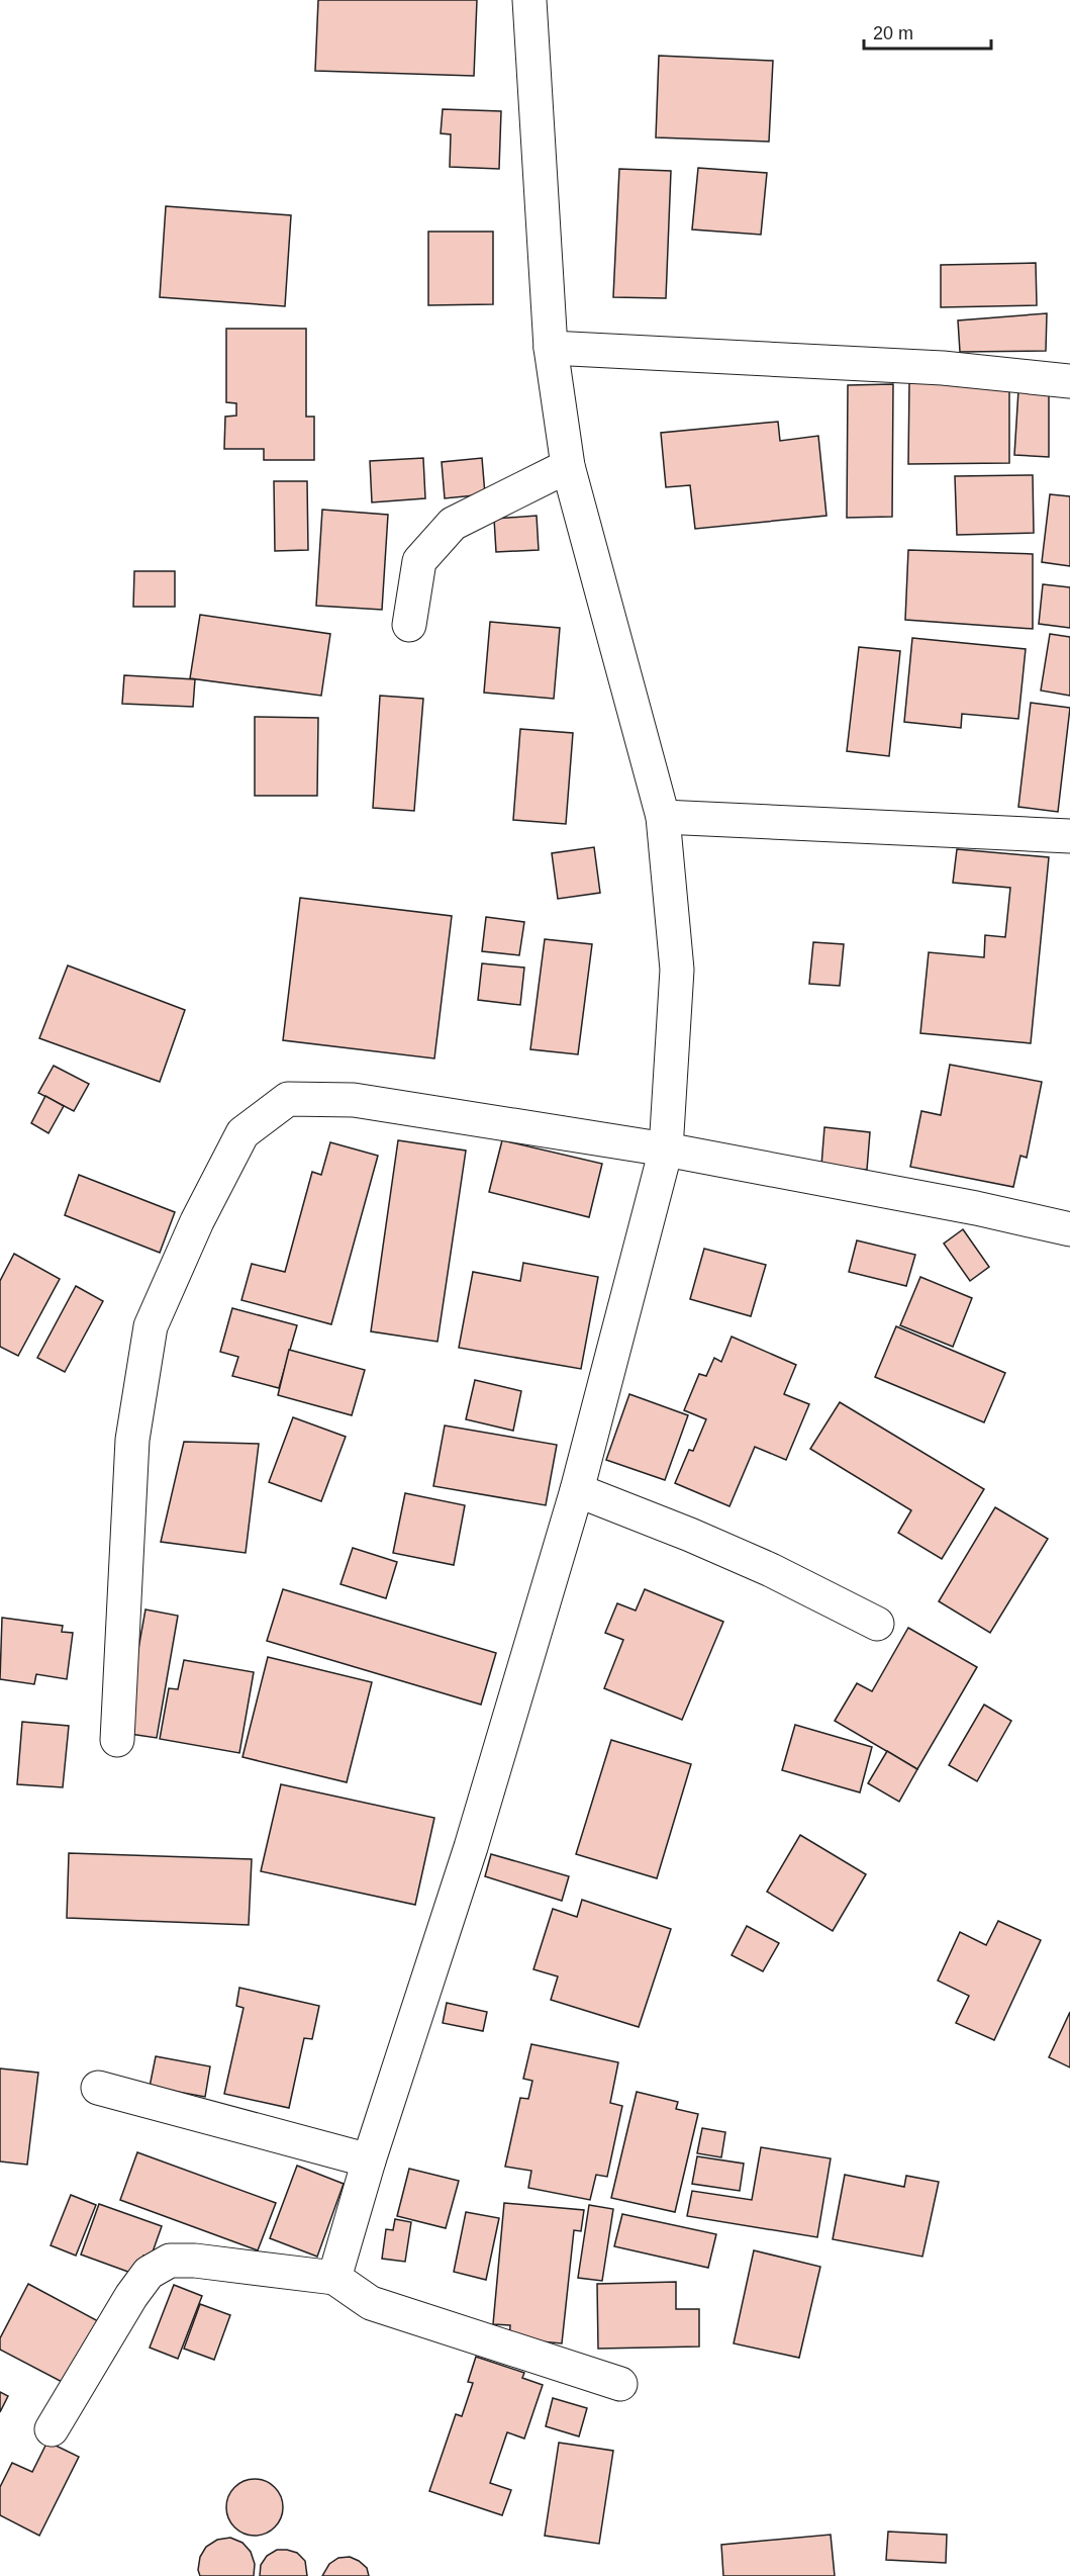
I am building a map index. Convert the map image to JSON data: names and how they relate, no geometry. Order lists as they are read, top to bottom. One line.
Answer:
{"scale_bar":"20 m"}
